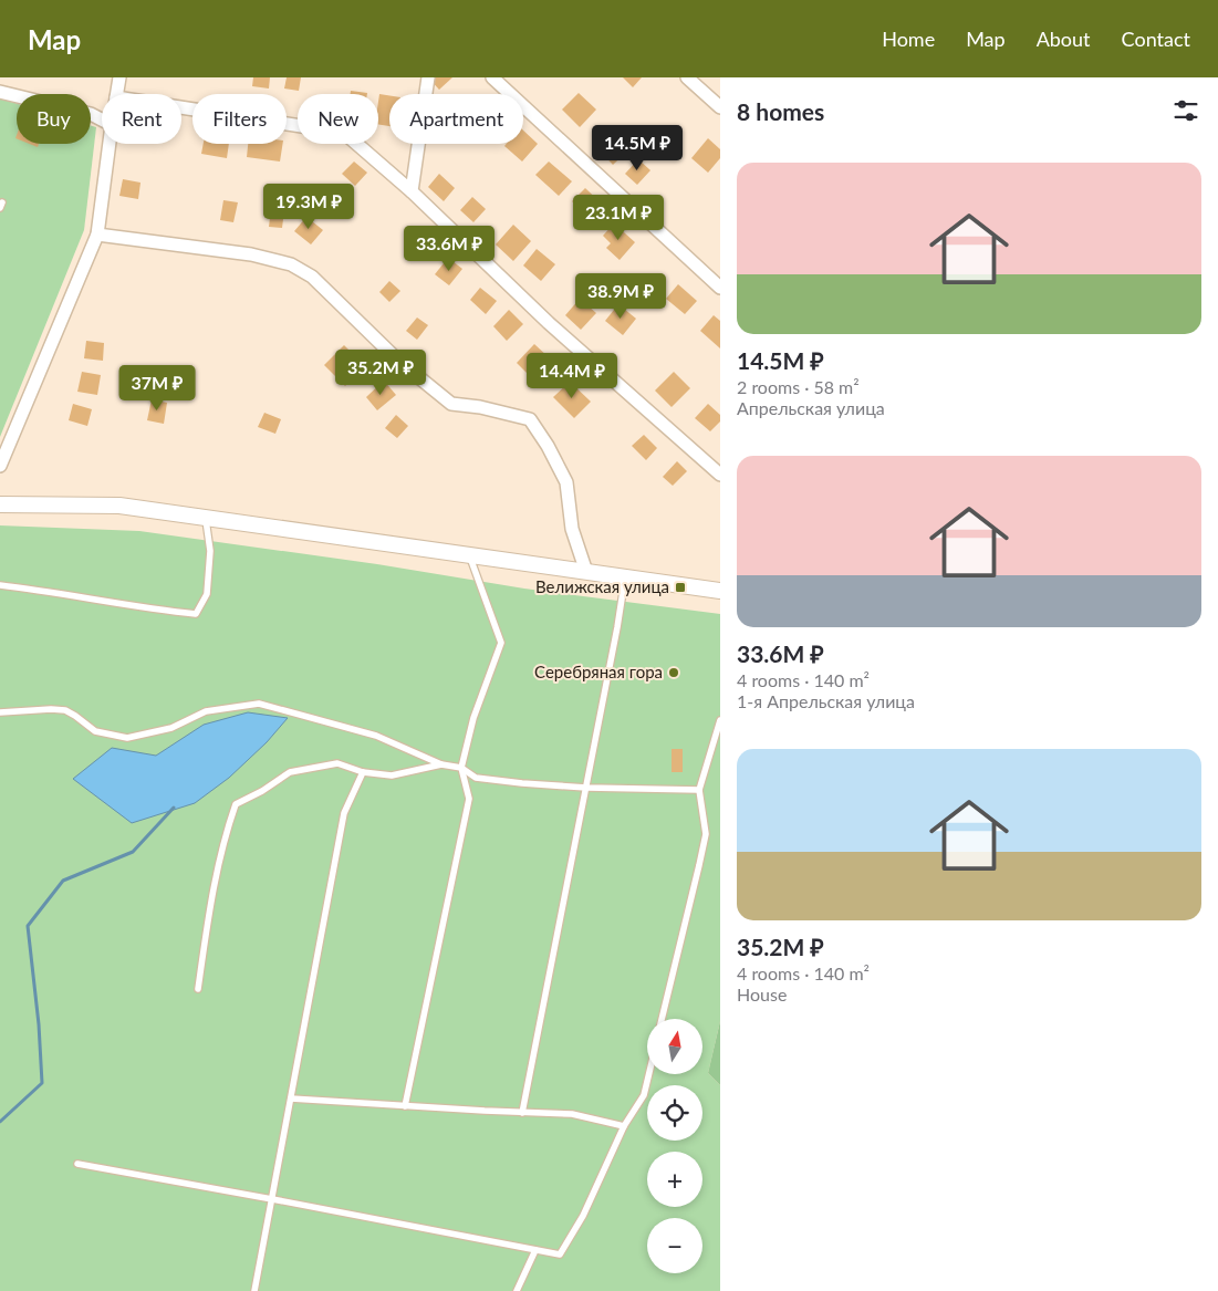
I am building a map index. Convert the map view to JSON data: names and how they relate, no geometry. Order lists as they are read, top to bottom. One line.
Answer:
{"places":{"transit":["Велижская улица"],"other":["Серебряная гора"]},"north":"top","page":{"header":"Map","nav":["Home","Map","About","Contact"],"heading":"8 homes","chip":["Buy","Rent","Filters","New","Apartment"],"price":["14.5M ₽","19.3M ₽","23.1M ₽","33.6M ₽","38.9M ₽","35.2M ₽","14.4M ₽","37M ₽"],"list":[{"name":"14.5M ₽","note":"2 rooms · 58 m² · Апрельская улица"},{"name":"33.6M ₽","note":"4 rooms · 140 m² · 1-я Апрельская улица"},{"name":"35.2M ₽","note":"4 rooms · 140 m² · House"}],"map_buttons":["+","−"]}}
